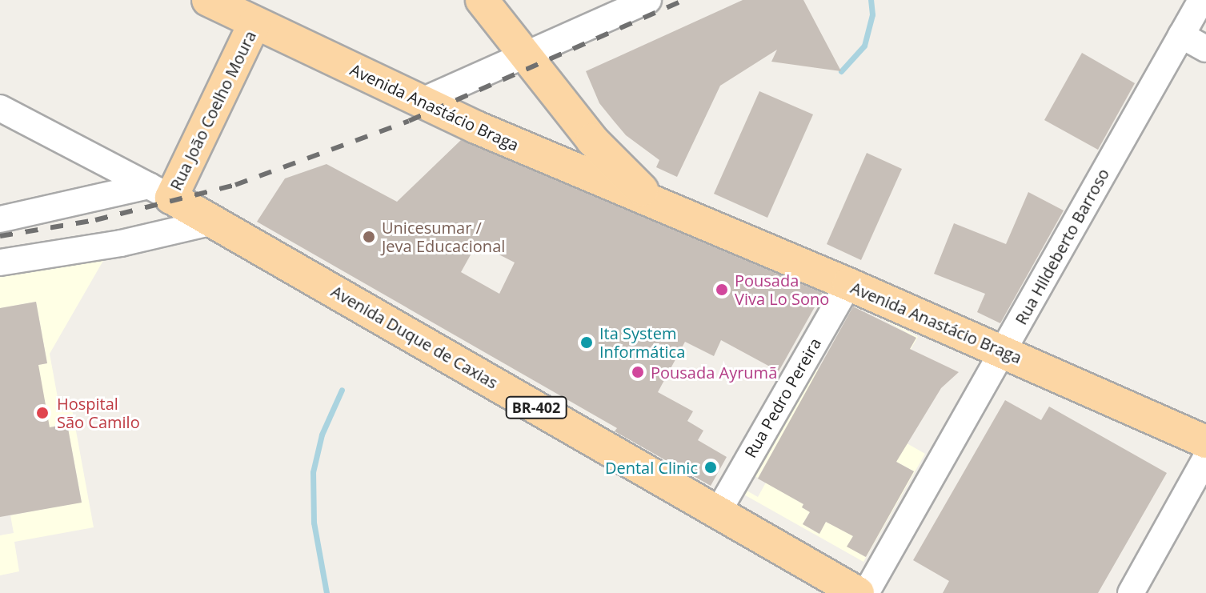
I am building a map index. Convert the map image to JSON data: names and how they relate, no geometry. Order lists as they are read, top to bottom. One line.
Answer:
{"streets":{"main road":["Avenida Anastácio Braga","Rua João Coelho Moura","Avenida Duque de Caxias","BR-402"],"street":["Rua Hildeberto Barroso","Rua Pedro Pereira"]},"crossings":[["Avenida Anastácio Braga","Rua João Coelho Moura"],["Avenida Anastácio Braga","Rua Hildeberto Barroso"],["Avenida Anastácio Braga","Rua Pedro Pereira"],["Rua João Coelho Moura","Avenida Duque de Caxias"],["Avenida Duque de Caxias","Rua Pedro Pereira"]],"places":["Unicesumar / Jeva Educacional","Pousada Viva Lo Sono","Ita System Informática","Pousada Ayrumã","Hospital São Camilo","Dental Clinic"]}
